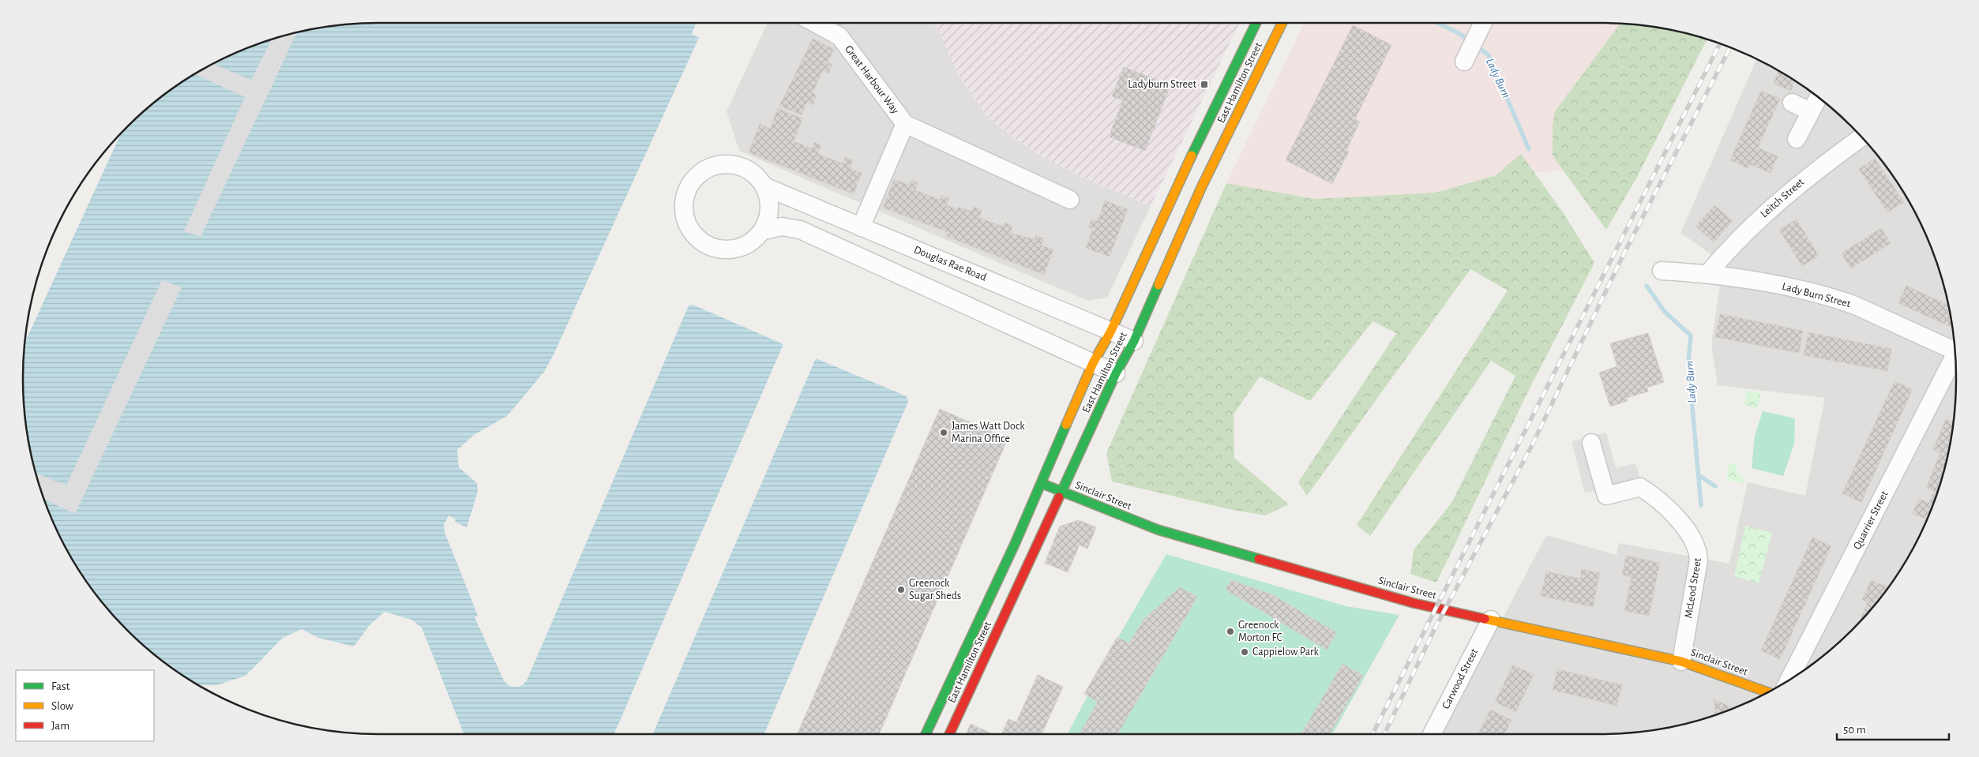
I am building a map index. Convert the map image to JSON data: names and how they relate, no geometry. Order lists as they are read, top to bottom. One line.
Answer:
{"streets":{"main road":["East Hamilton Street","Sinclair Street"],"street":["Great Harbour Way","Leitch Street","Douglas Rae Road","Lady Burn Street","Quarrier Street","McLeod Street","Carwood Street"]},"crossings":[["Great Harbour Way","Douglas Rae Road"],["East Hamilton Street","Douglas Rae Road"],["East Hamilton Street","Sinclair Street"],["Leitch Street","Lady Burn Street"],["Sinclair Street","McLeod Street"],["Sinclair Street","Carwood Street"]],"water":["Lady Burn"],"places":{"transit":["Ladyburn Street"],"other":["James Watt Dock Marina Office","Greenock Sugar Sheds","Greenock Morton FC","Cappielow Park"]},"legend":["Fast","Slow","Jam"],"scale_bar":"50 m"}
